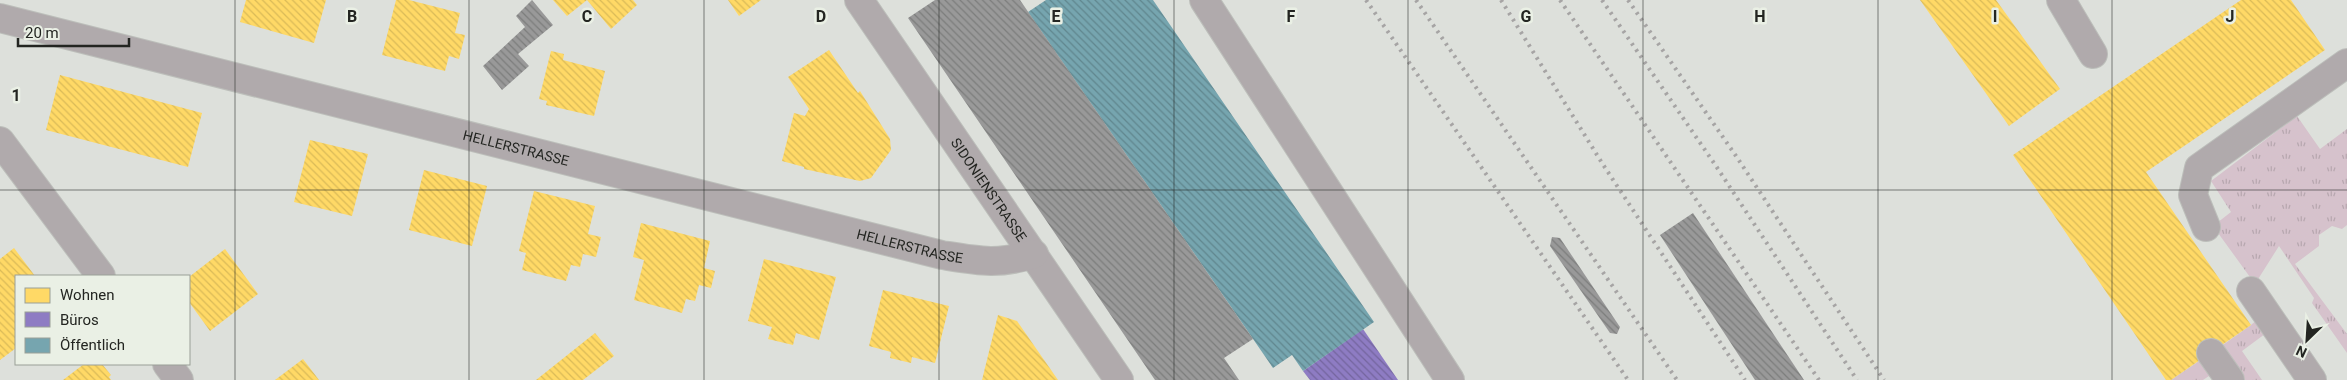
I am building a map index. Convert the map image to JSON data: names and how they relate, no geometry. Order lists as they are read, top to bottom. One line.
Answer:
{"streets":{"street":["HELLERSTRASSE","SIDONIENSTRASSE"]},"crossings":[["HELLERSTRASSE","SIDONIENSTRASSE"]],"legend":["Wohnen","Büros","Öffentlich"],"scale_bar":"20 m","north":"bottom left","grid":{"columns":["B","C","D","E","F","G","H","I","J"],"rows":["1"]}}
